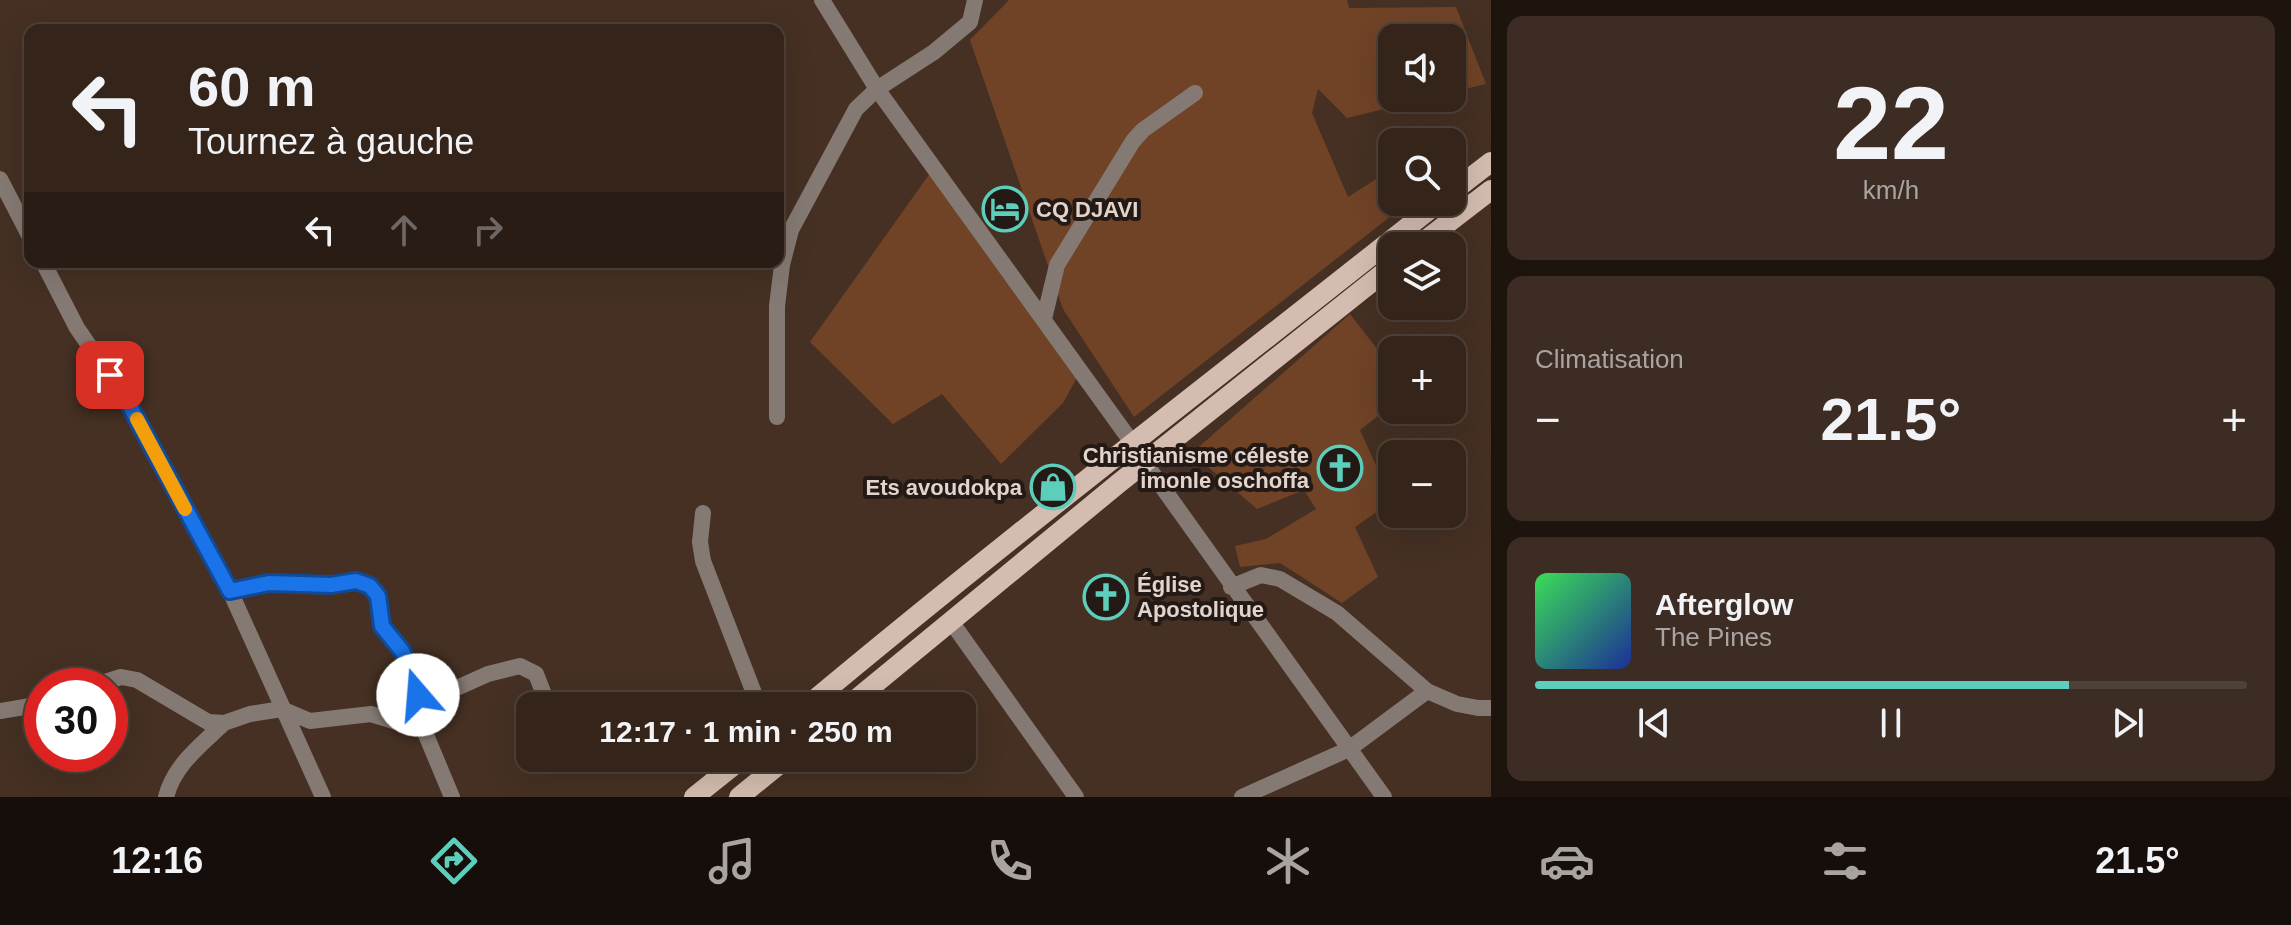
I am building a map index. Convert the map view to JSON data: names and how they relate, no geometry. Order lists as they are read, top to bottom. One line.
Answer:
{"places":{"hotel":["CQ DJAVI"],"church":["Christianisme céleste imonle oschoffa","Église Apostolique"],"shop":["Ets avoudokpa"]},"page":{"tile":[["22","km/h"],"Climatisation"],"map_buttons":["+","−"],"turn":["60 m","Tournez à gauche"],"heat":["−","21.5°","+"],"song":["Afterglow","The Pines"],"limit":"30","trip":"12:17 · 1 min · 250 m","tabs":["12:16","21.5°"]}}
